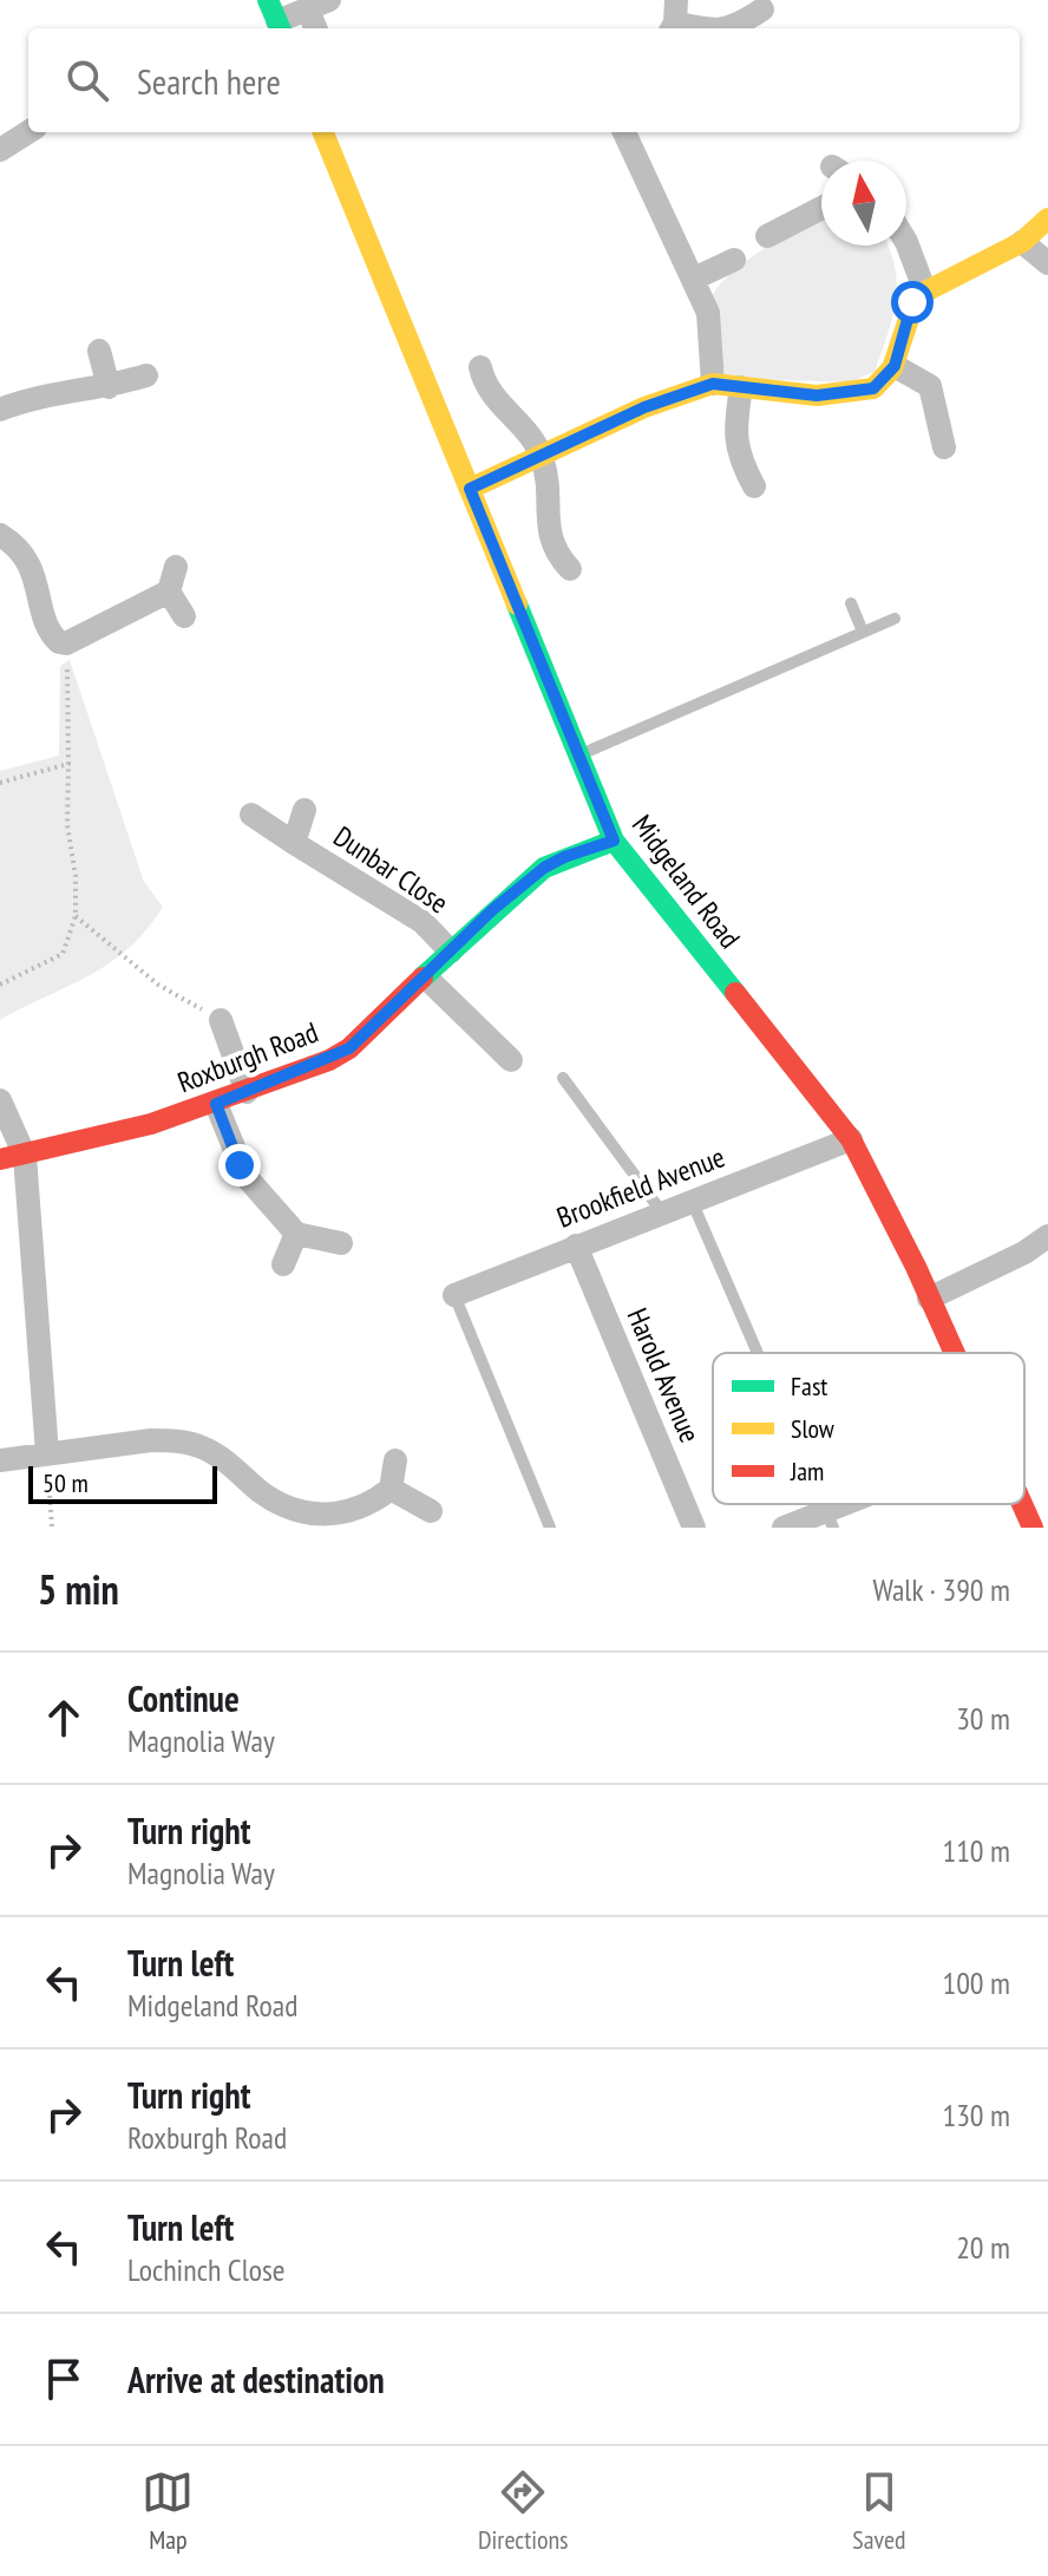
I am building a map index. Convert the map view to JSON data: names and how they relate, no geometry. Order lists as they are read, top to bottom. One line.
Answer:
{"streets":{"street":["Dunbar Close","Midgeland Road","Roxburgh Road","Brookfield Avenue","Harold Avenue"]},"crossings":[["Dunbar Close","Roxburgh Road"],["Midgeland Road","Roxburgh Road"],["Midgeland Road","Brookfield Avenue"],["Brookfield Avenue","Harold Avenue"]],"legend":["Fast","Slow","Jam"],"scale_bar":"50 m","north":"top","page":{"search":"Search here","scale":"50 m","heading":["5 min","Walk · 390 m"],"list":[["Continue","Magnolia Way","30 m"],["Turn right","Magnolia Way","110 m"],["Turn left","Midgeland Road","100 m"],["Turn right","Roxburgh Road","130 m"],["Turn left","Lochinch Close","20 m"],"Arrive at destination"],"nav":["Map","Directions","Saved"]}}
